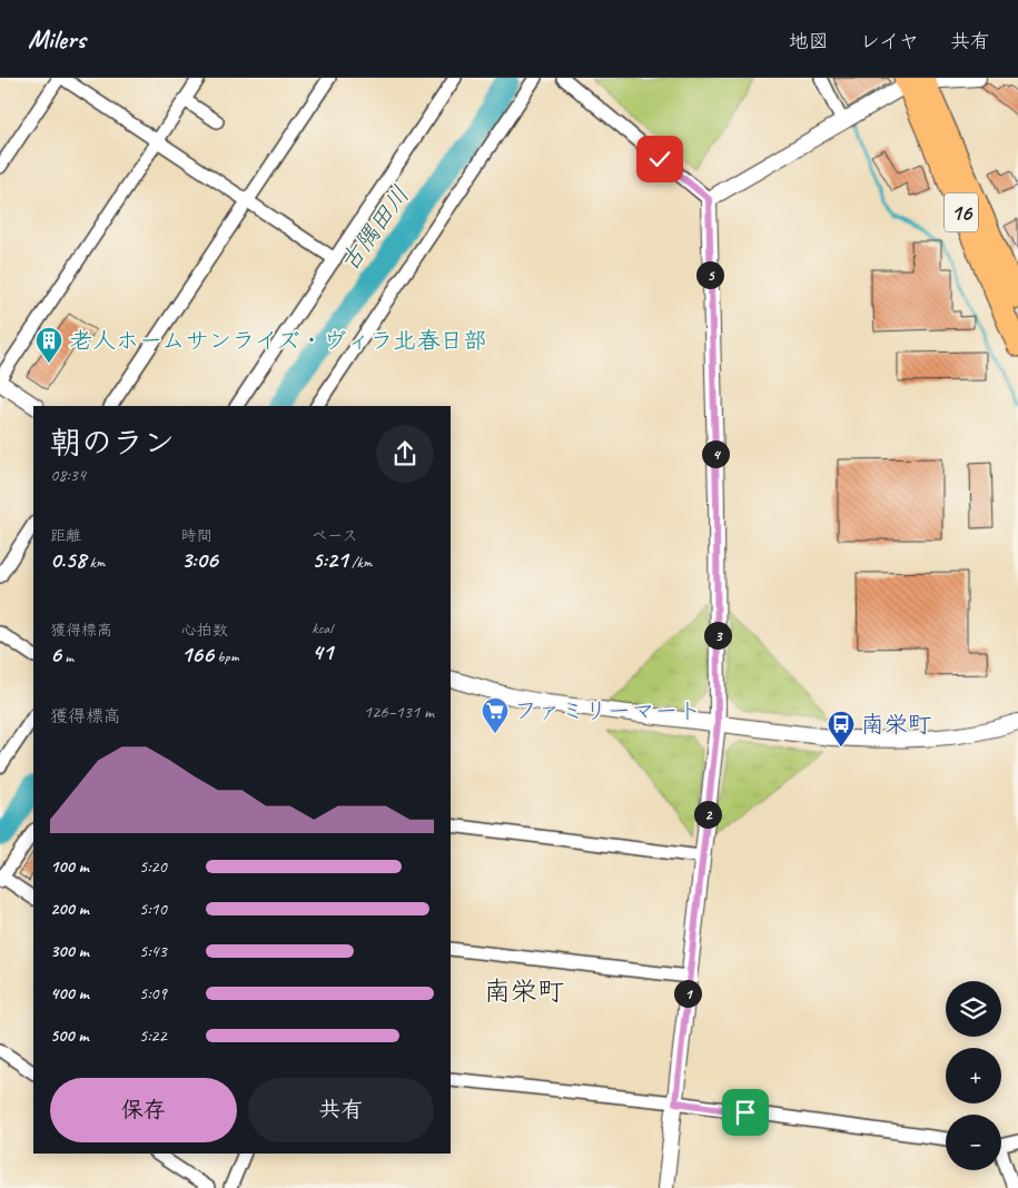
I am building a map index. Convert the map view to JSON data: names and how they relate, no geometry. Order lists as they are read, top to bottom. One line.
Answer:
{"streets":{"highway":["16"]},"districts":["南栄町"],"water":["古隅田川"],"places":{"building":["老人ホームサンライズ・ヴィラ北春日部"],"supermarket":["ファミリーマート"],"bus stop":["南栄町"]},"page":{"header":"Milers","nav":["地図","レイヤ","共有"],"pins":["5","4","3","2","1"],"heading":["朝のラン","08:34"],"stats":[["距離","0.58 km"],["時間","3:06"],["ペース","5:21 /km"],["獲得標高","6 m"],["心拍数","166 bpm"],["kcal","41"]],"chart":["獲得標高","126–131 m"],"list":[{"name":"100 m","note":"5:20"},{"name":"200 m","note":"5:10"},{"name":"300 m","note":"5:43"},{"name":"400 m","note":"5:09"},{"name":"500 m","note":"5:22"}],"map_buttons":["+","−"],"buttons":["保存","共有"]}}
